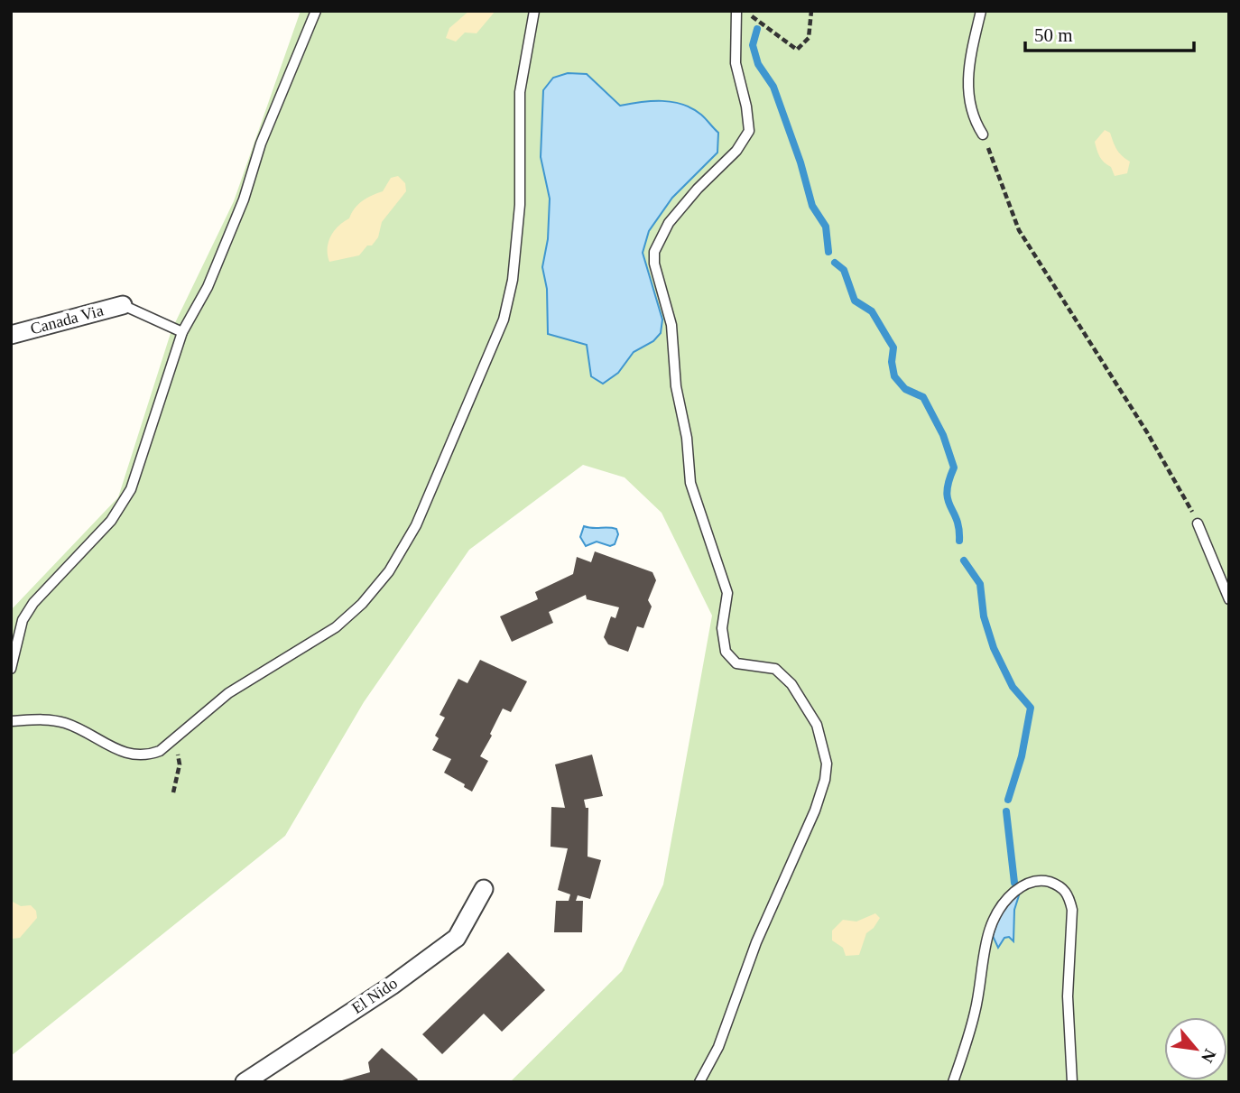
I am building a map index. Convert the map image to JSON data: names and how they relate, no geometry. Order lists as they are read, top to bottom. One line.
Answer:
{"streets":{"street":["Canada Via","El Nido"]},"scale_bar":"50 m","north":"bottom right"}
